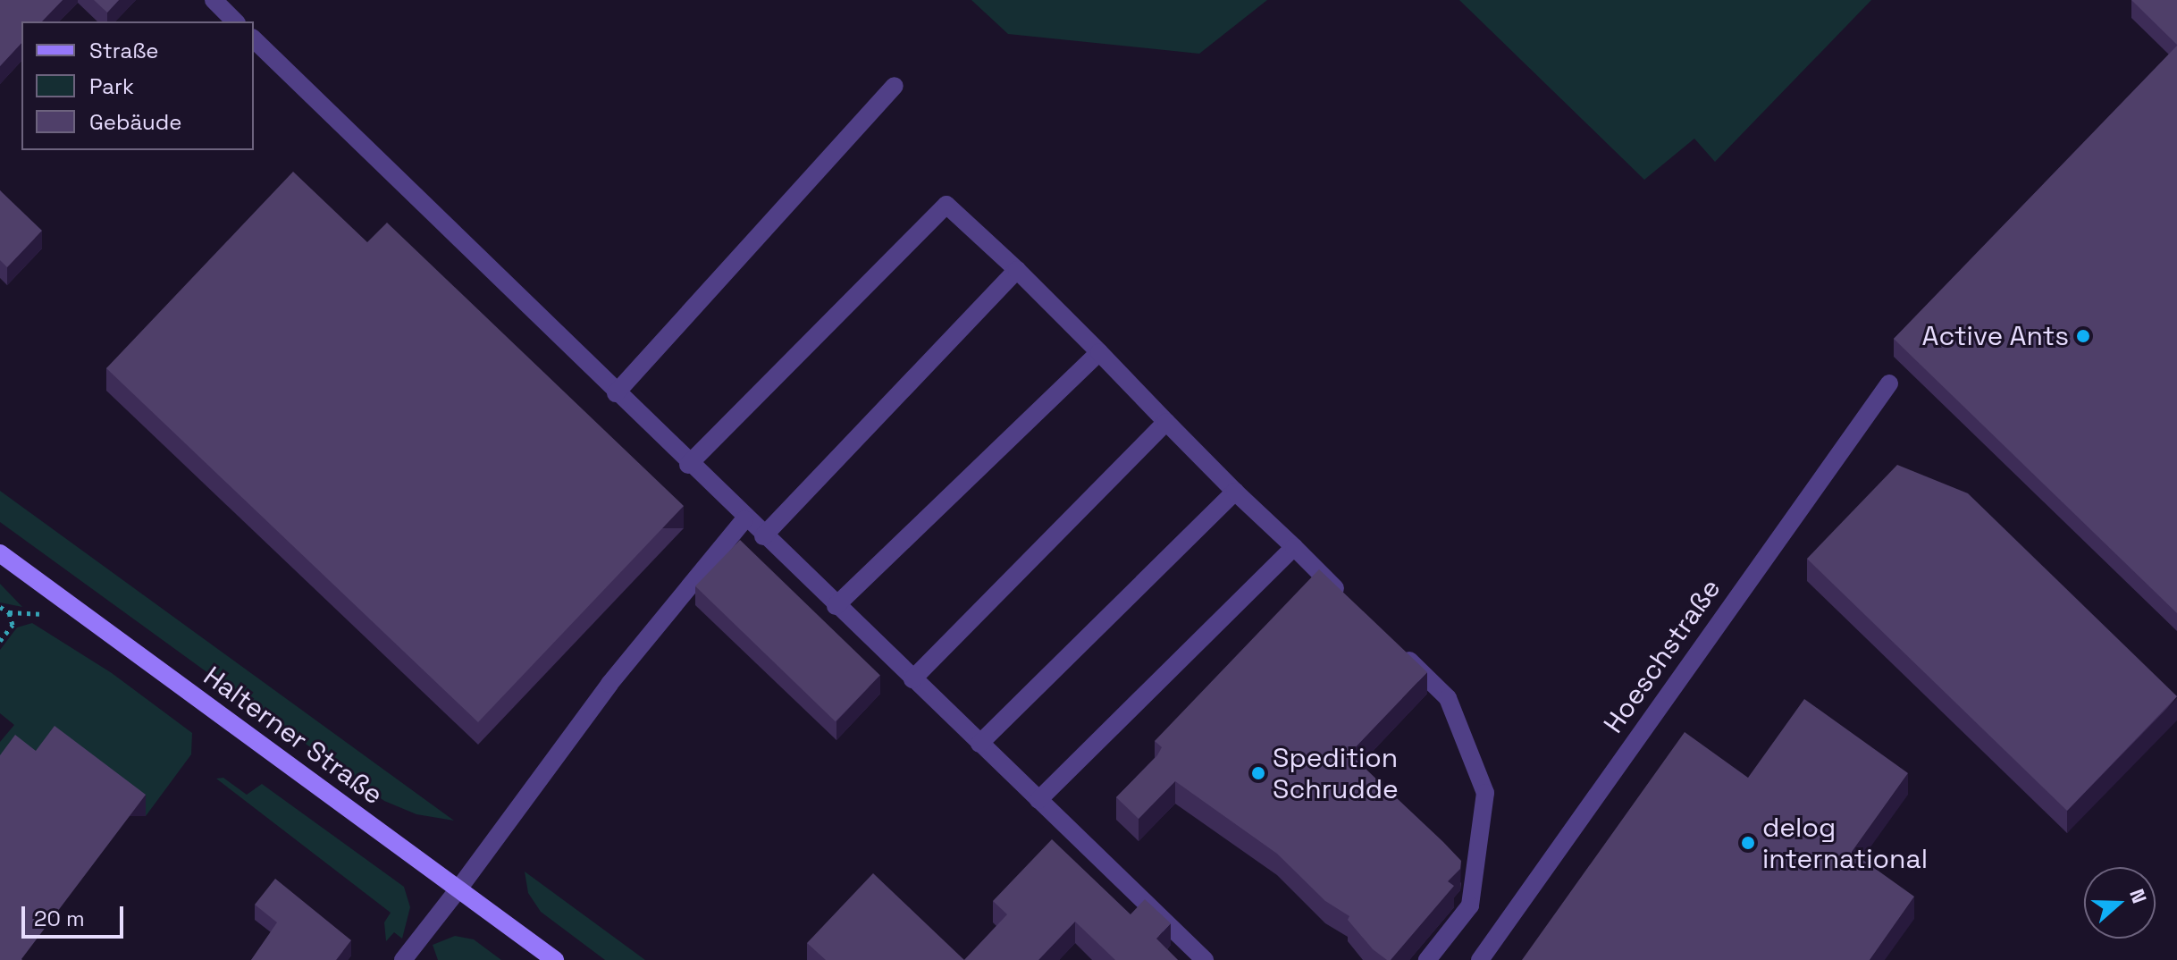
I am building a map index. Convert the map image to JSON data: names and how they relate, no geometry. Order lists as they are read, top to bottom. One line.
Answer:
{"streets":{"main road":["Halterner Straße"],"street":["Hoeschstraße"]},"places":["Active Ants","Spedition Schrudde","delog international"],"legend":["Straße","Park","Gebäude"],"scale_bar":"20 m","north":"right"}
